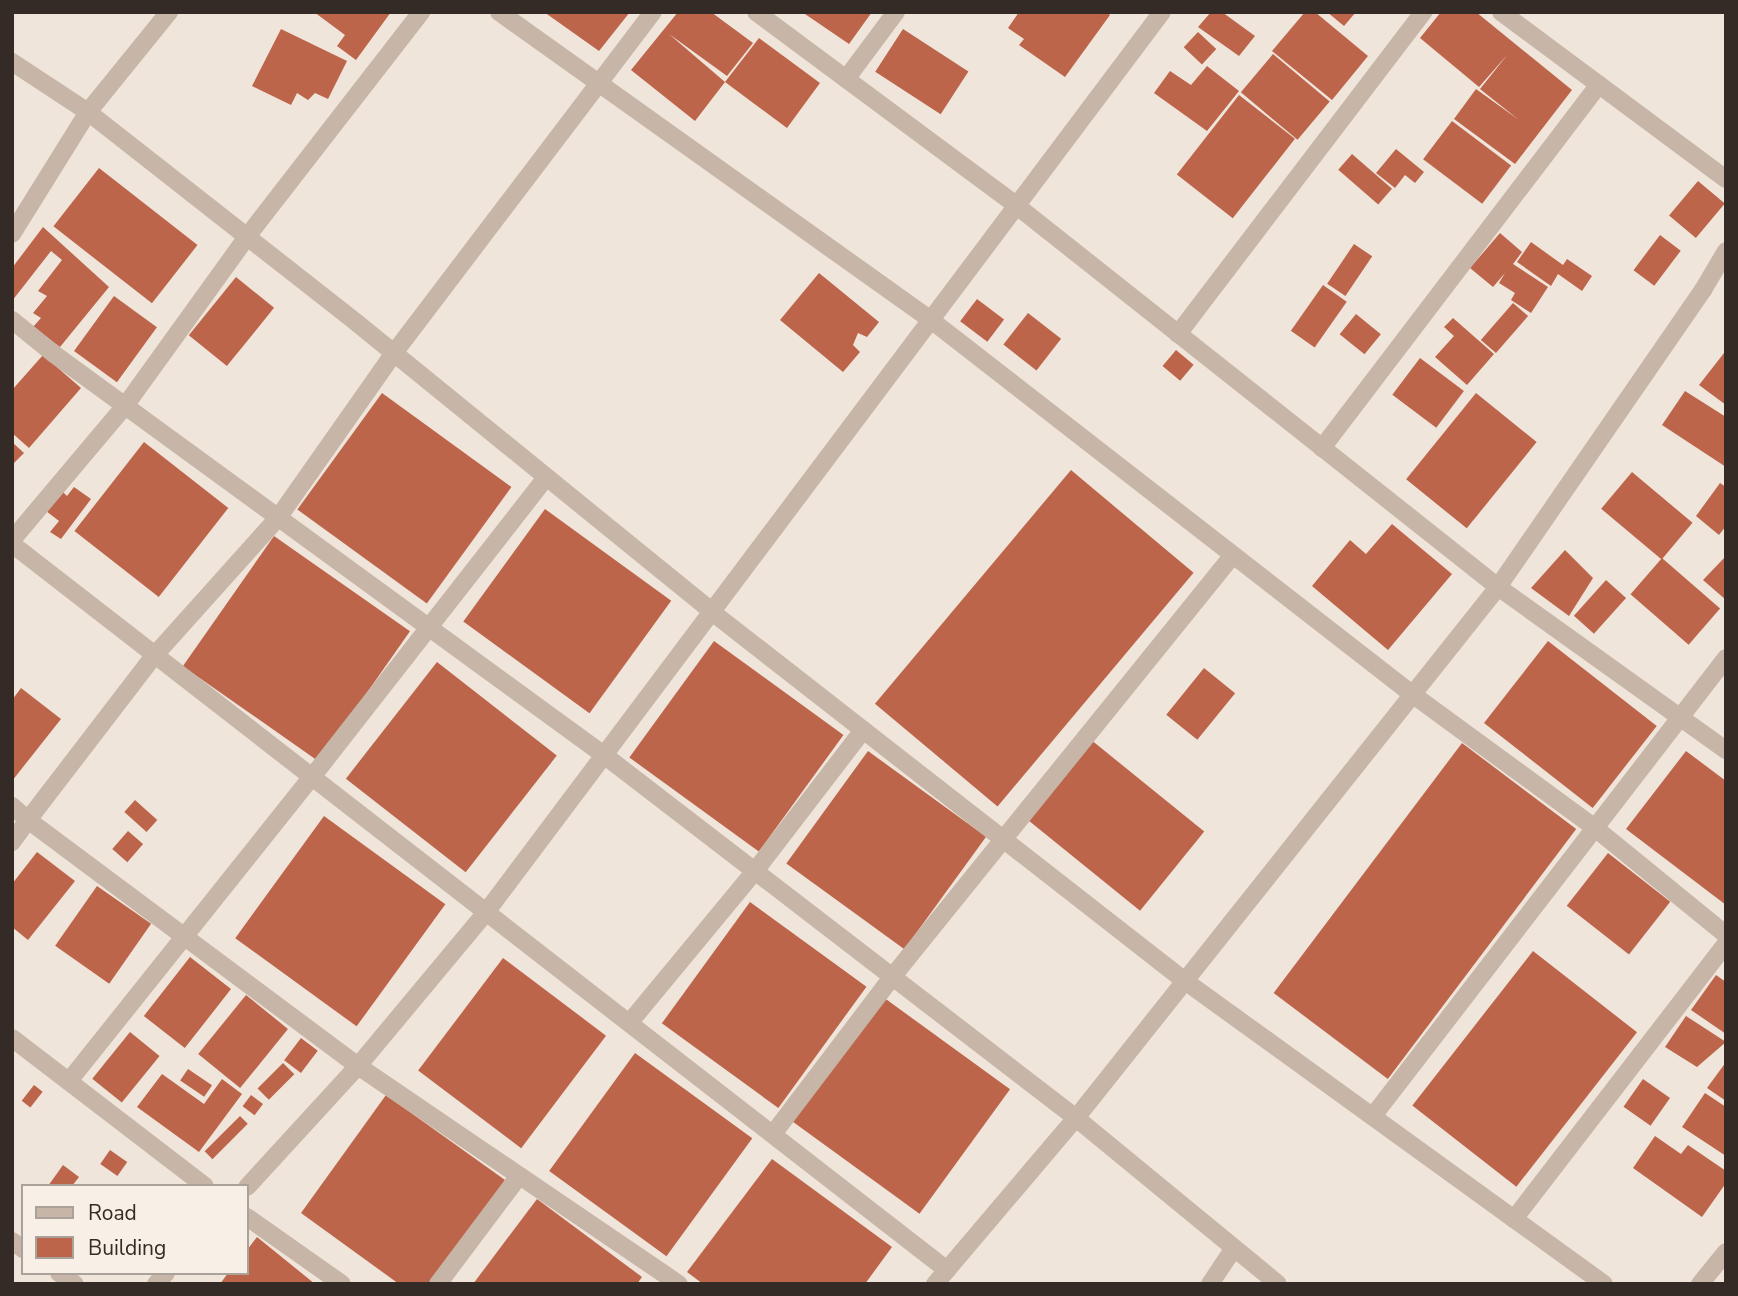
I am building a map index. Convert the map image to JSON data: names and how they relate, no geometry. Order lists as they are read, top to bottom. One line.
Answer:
{"legend":["Road","Building"]}
